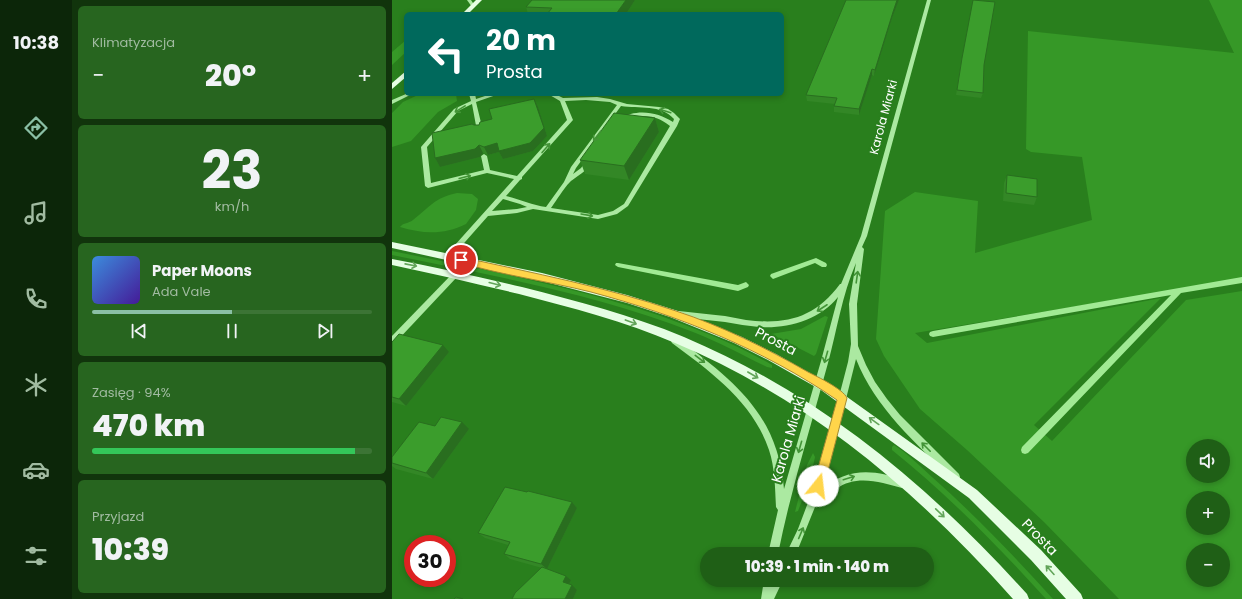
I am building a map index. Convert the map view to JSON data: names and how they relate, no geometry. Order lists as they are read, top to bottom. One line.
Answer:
{"streets":{"main road":["Prosta"],"street":["Karola Miarki"]},"crossings":[["Karola Miarki","Prosta"]],"page":{"tabs":"10:38","tile":["Klimatyzacja",["23","km/h"],["Zasięg · 94%","470 km"],["Przyjazd","10:39"]],"turn":["20 m","Prosta"],"heat":["−","20°","+"],"song":["Paper Moons","Ada Vale"],"map_buttons":["+","−"],"limit":"30","trip":"10:39 · 1 min · 140 m"}}
